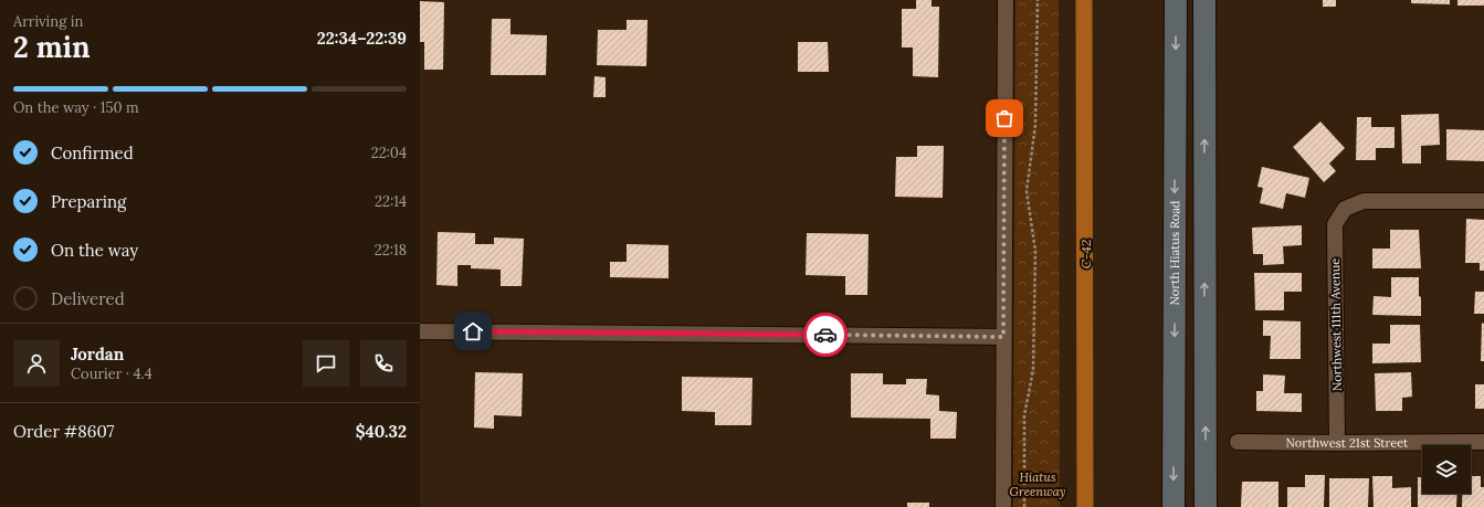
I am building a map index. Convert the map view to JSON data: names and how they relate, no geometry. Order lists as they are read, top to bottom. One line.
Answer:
{"streets":{"main road":["North Hiatus Road"],"street":["Northwest 111th Avenue","Northwest 21st Street"]},"crossings":[["Northwest 111th Avenue","Northwest 21st Street"]],"water":["C-42"],"parks":["Hiatus Greenway"],"page":{"heading":["2 min","Arriving in","22:34–22:39"],"panel":["Jordan","Courier · 4.4","Order #8607","$40.32"],"bar":"On the way · 150 m","list":[["Confirmed","22:04"],["Preparing","22:14"],["On the way","22:18"],"Delivered"]}}
